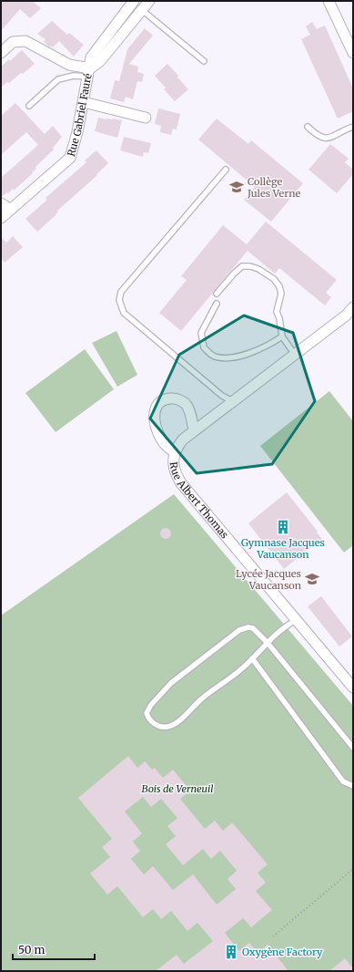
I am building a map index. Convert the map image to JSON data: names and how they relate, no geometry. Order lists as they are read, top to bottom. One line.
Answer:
{"streets":{"street":["Rue Gabriel Fauré","Rue Albert Thomas"]},"parks":["Bois de Verneuil"],"places":{"school or university":["Collège Jules Verne","Lycée Jacques Vaucanson"],"building":["Gymnase Jacques Vaucanson","Oxygène Factory"]},"scale_bar":"50 m"}
